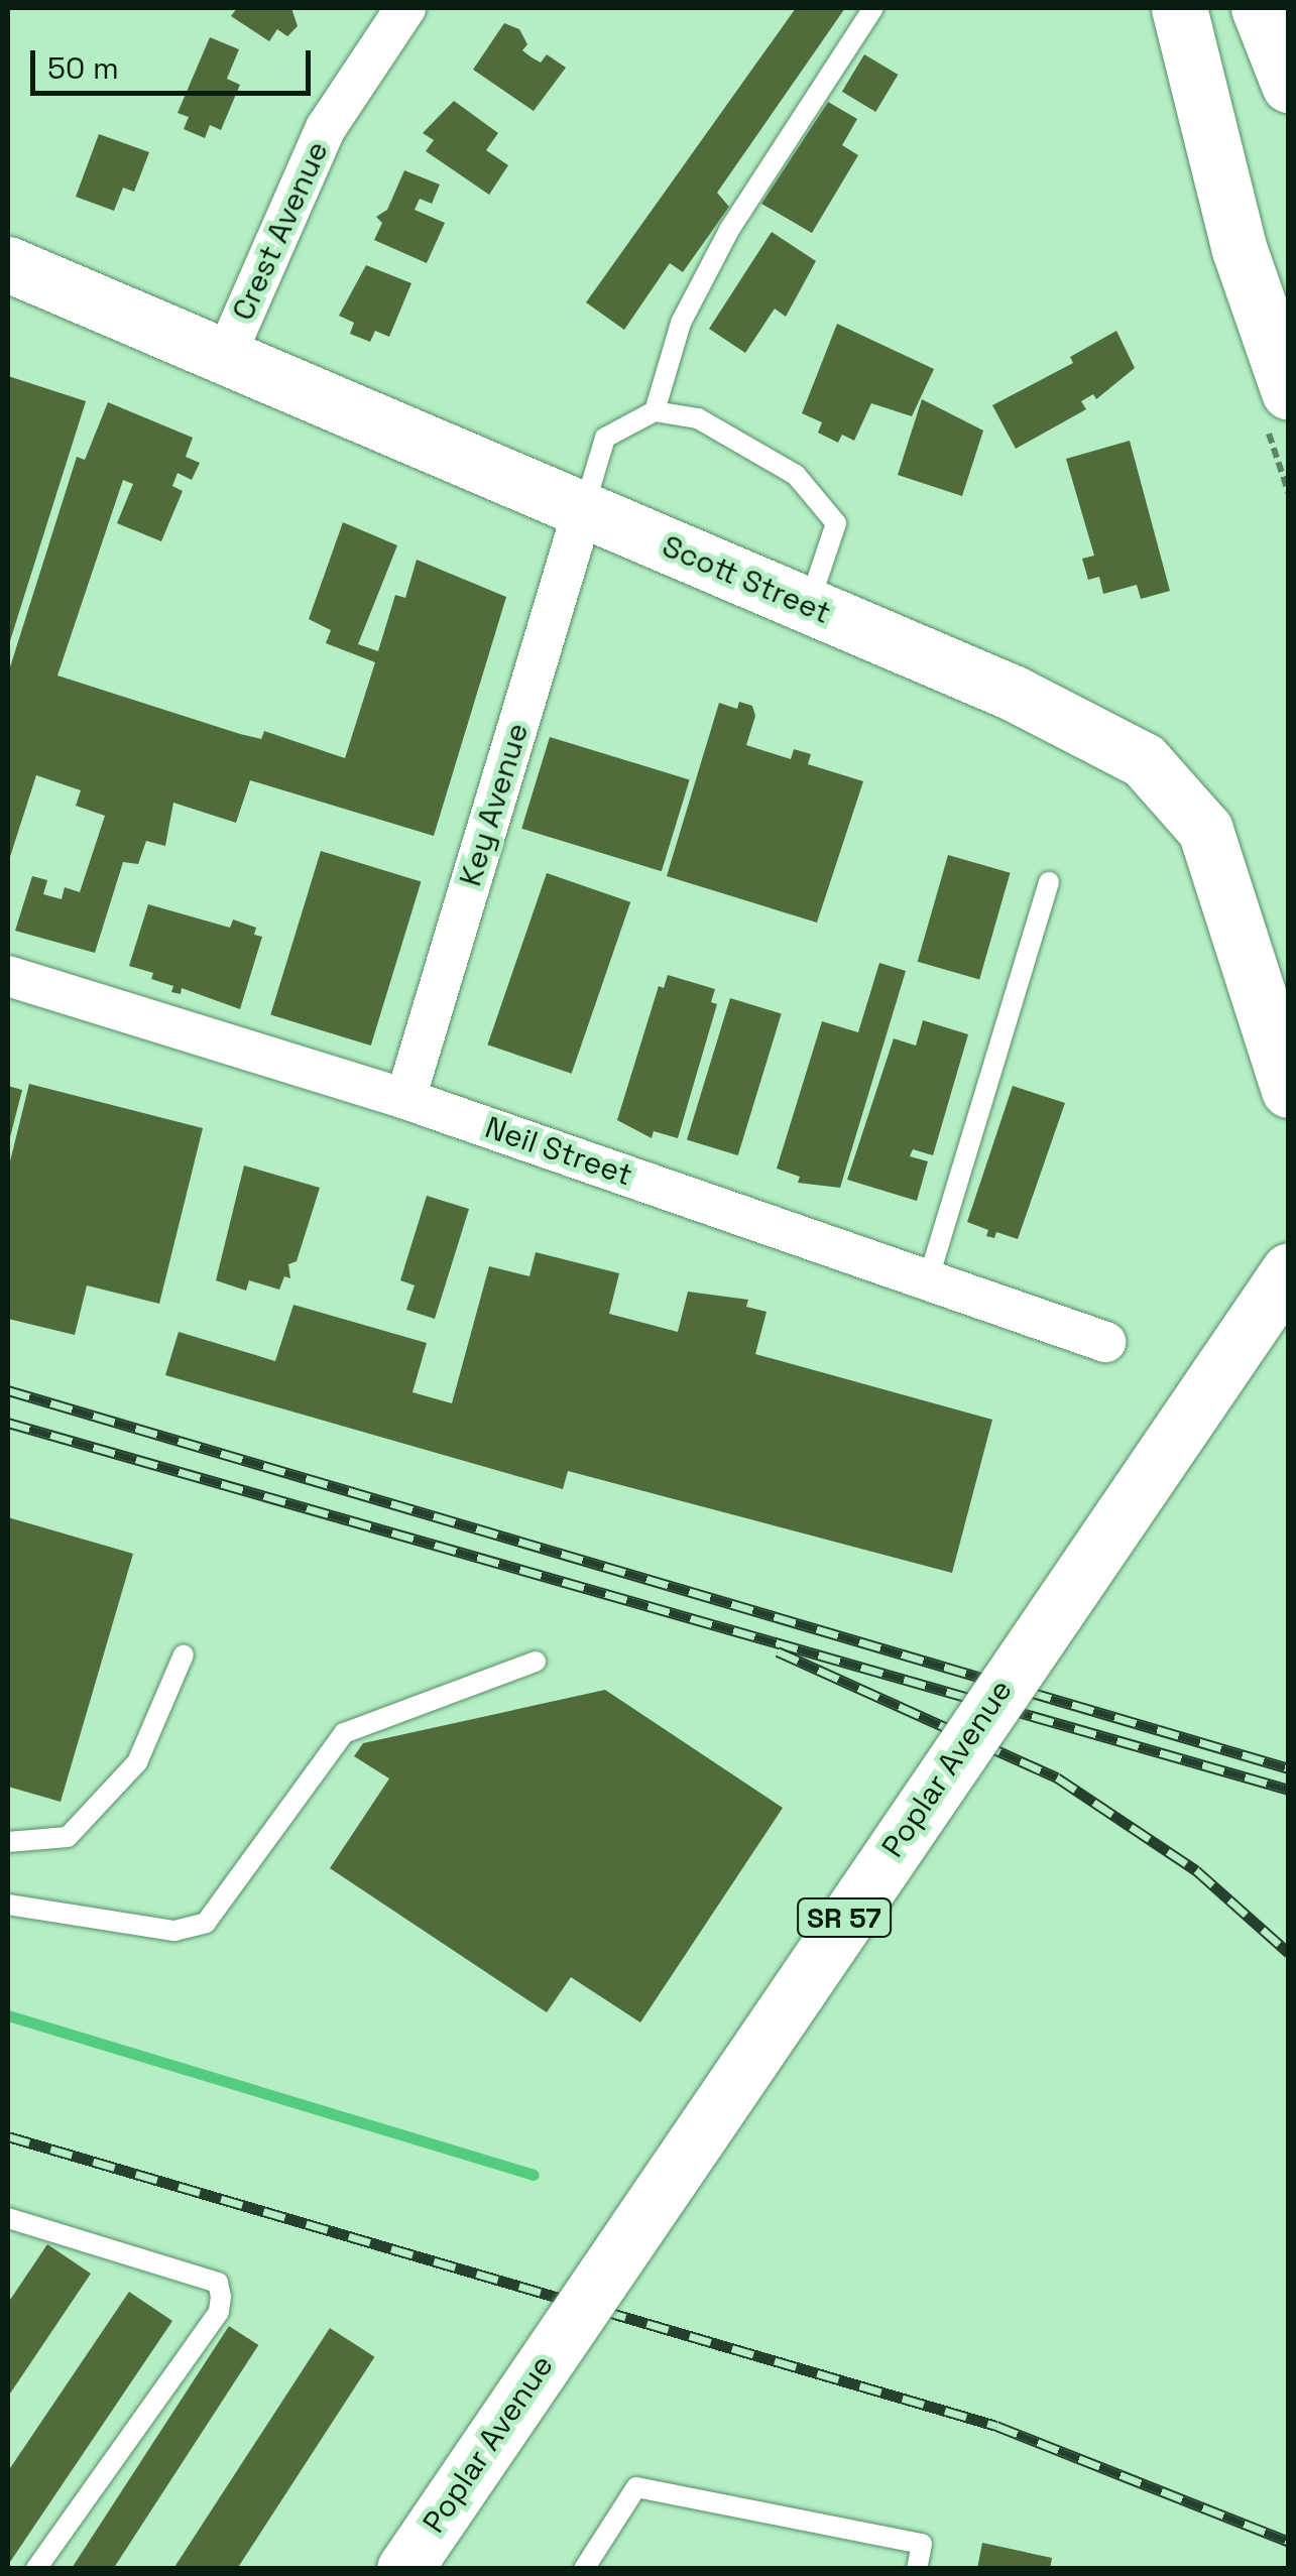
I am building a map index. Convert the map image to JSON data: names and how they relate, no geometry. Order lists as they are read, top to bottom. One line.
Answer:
{"streets":{"main road":["Scott Street","Poplar Avenue","SR 57"],"street":["Crest Avenue","Key Avenue","Neil Street"]},"crossings":[["Crest Avenue","Scott Street"],["Scott Street","Key Avenue"],["Key Avenue","Neil Street"]],"scale_bar":"50 m"}
